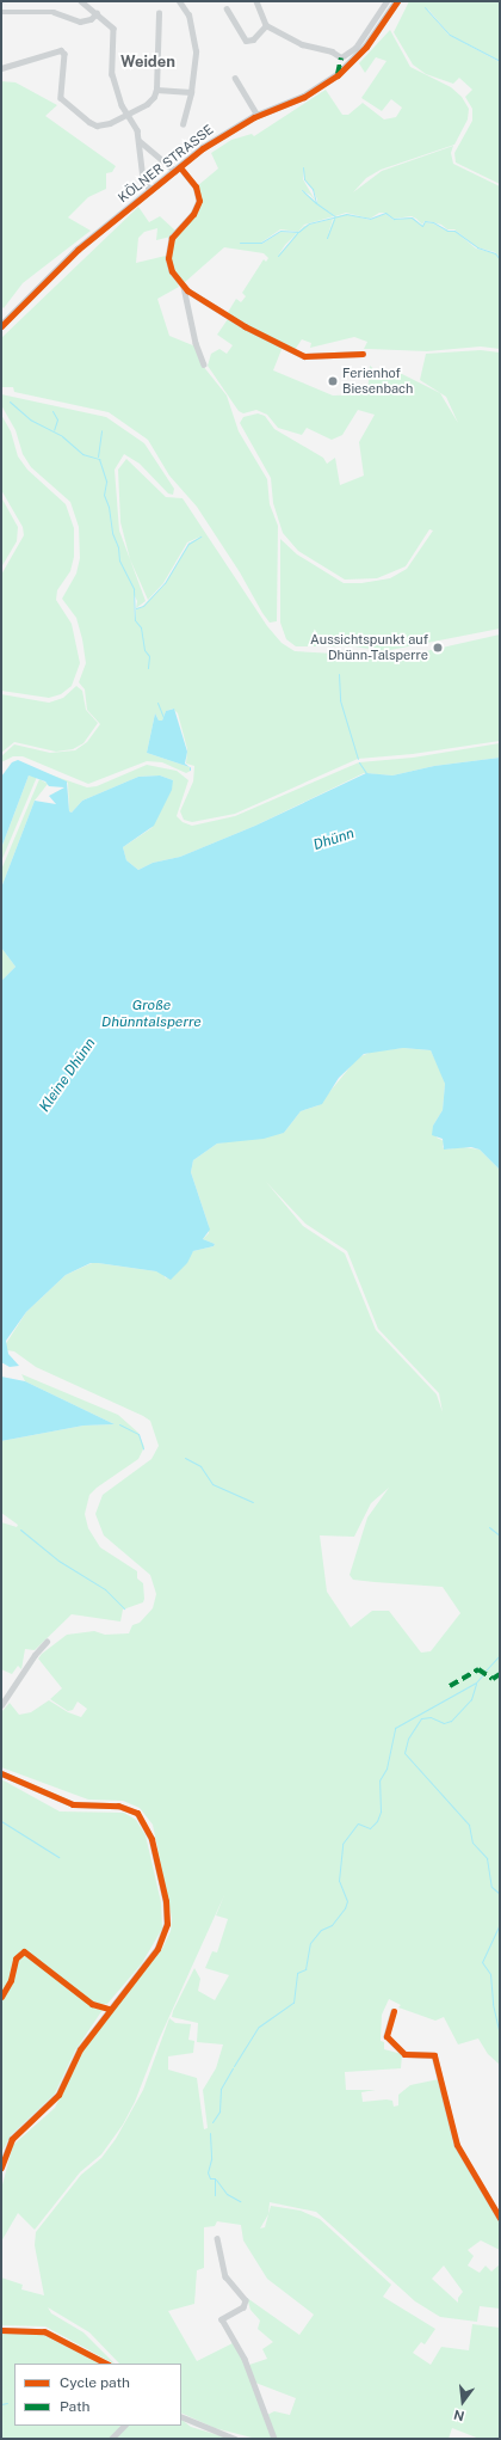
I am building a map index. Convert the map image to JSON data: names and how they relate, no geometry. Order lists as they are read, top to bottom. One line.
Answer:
{"streets":{"main road":["KÖLNER STRASSE"]},"districts":["Weiden"],"water":["Dhünn","Große Dhünntalsperre","Kleine Dhünn"],"places":["Ferienhof Biesenbach","Aussichtspunkt auf Dhünn-Talsperre"],"legend":["Cycle path","Path"],"north":"bottom"}
